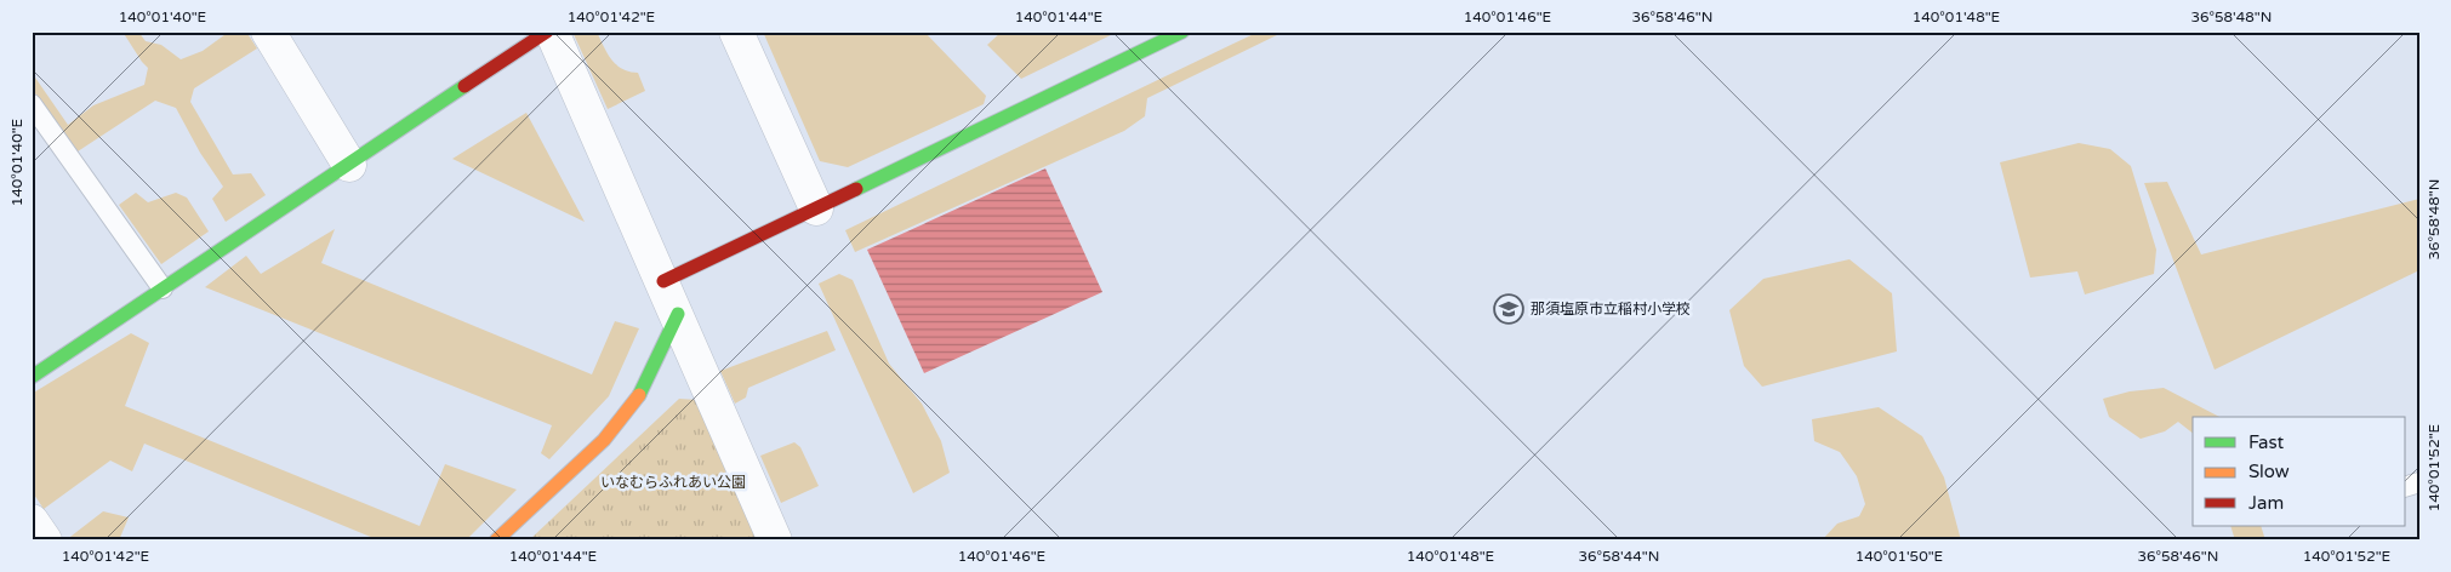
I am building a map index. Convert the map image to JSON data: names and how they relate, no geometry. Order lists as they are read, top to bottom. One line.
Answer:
{"parks":["いなむらふれあい公園"],"places":{"school or university":["那須塩原市立稲村小学校"]},"legend":["Fast","Slow","Jam"],"coordinates":["140°01'40\"E","140°01'42\"E","140°01'44\"E","140°01'46\"E","36°58'46\"N","140°01'48\"E","36°58'48\"N","140°01'52\"E","36°58'44\"N","140°01'50\"E"]}
